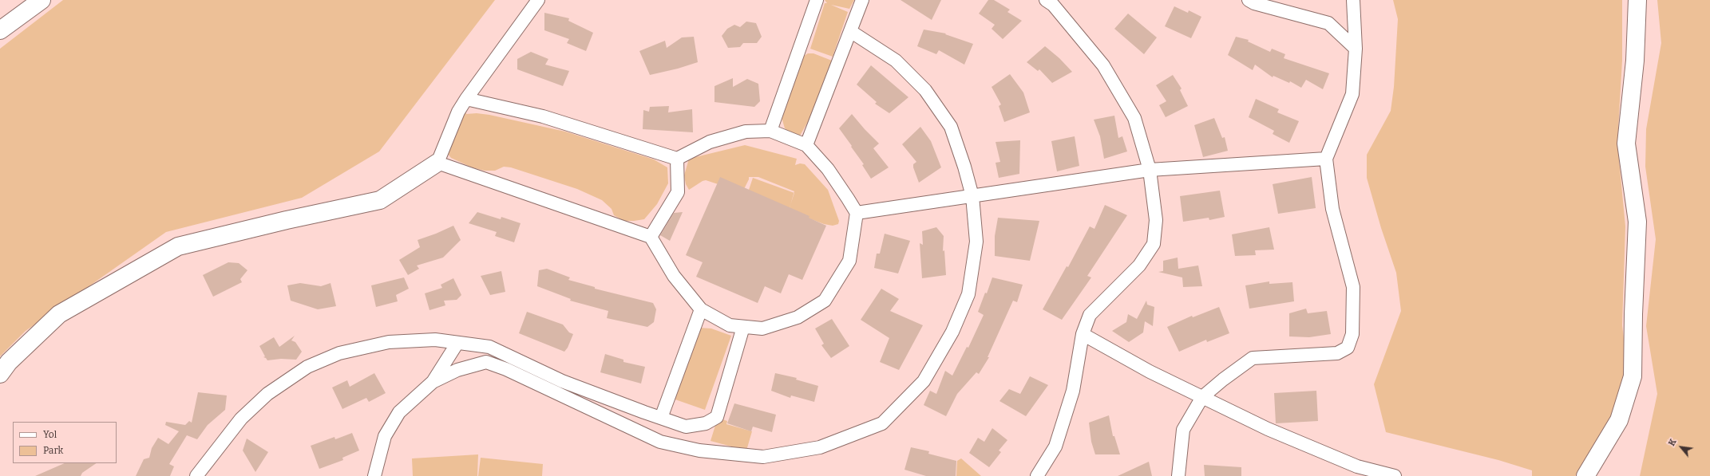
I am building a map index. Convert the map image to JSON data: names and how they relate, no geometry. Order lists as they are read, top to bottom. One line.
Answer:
{"legend":["Yol","Park"],"north":"top left"}
